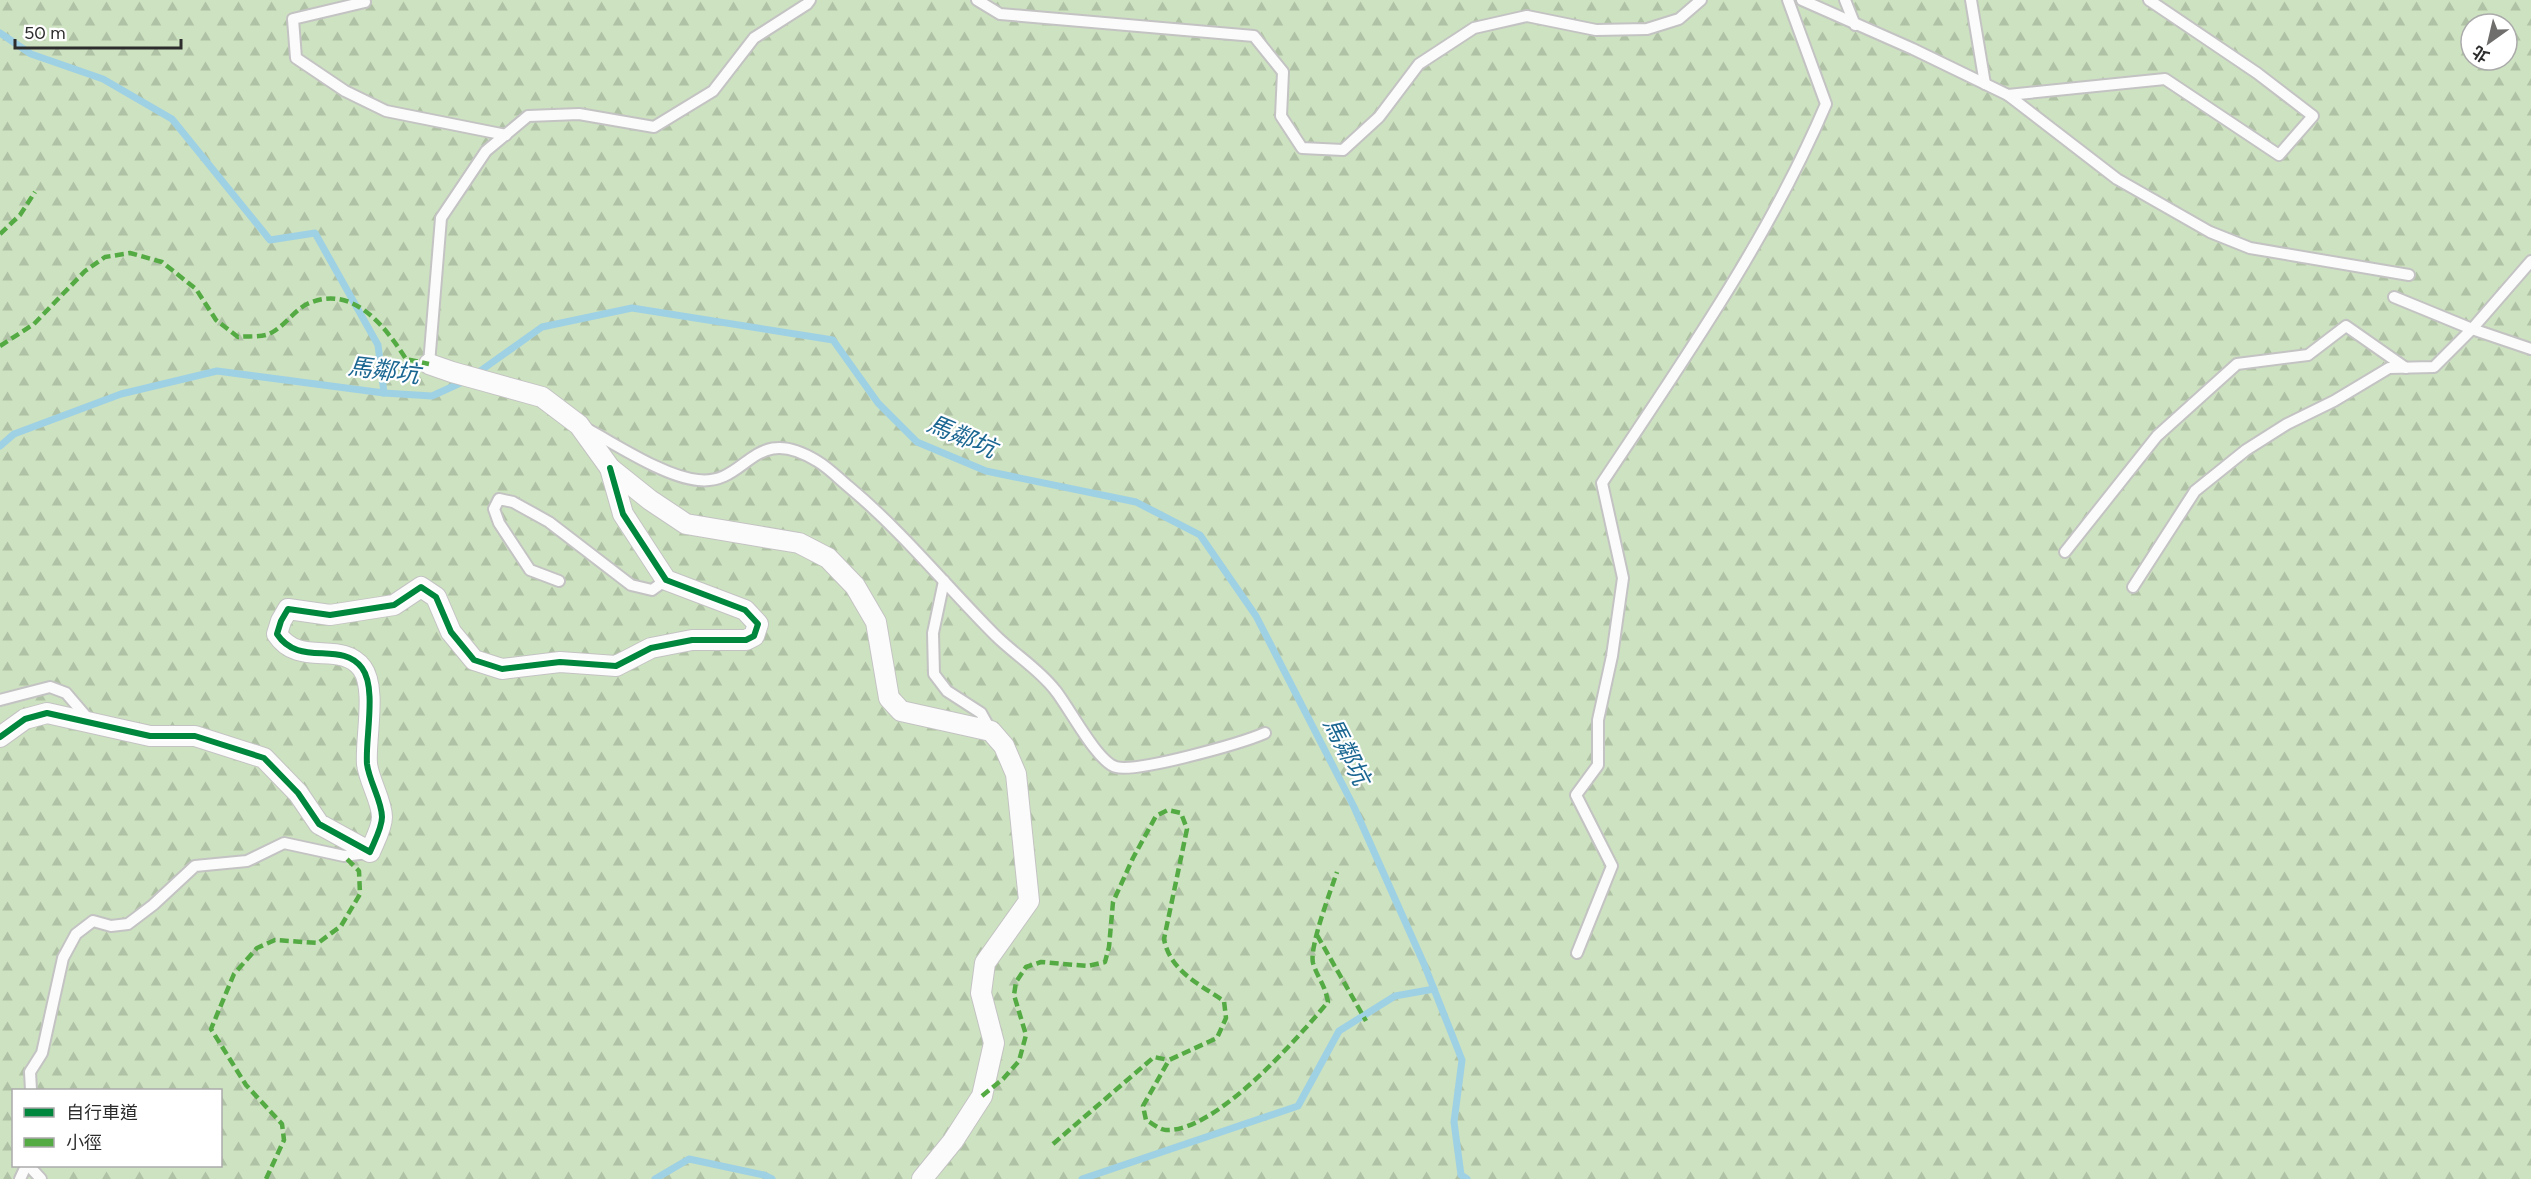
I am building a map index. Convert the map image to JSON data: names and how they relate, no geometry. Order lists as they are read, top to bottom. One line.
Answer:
{"water":["馬鄰坑"],"legend":["自行車道","小徑"],"scale_bar":"50 m","north":"bottom left"}
